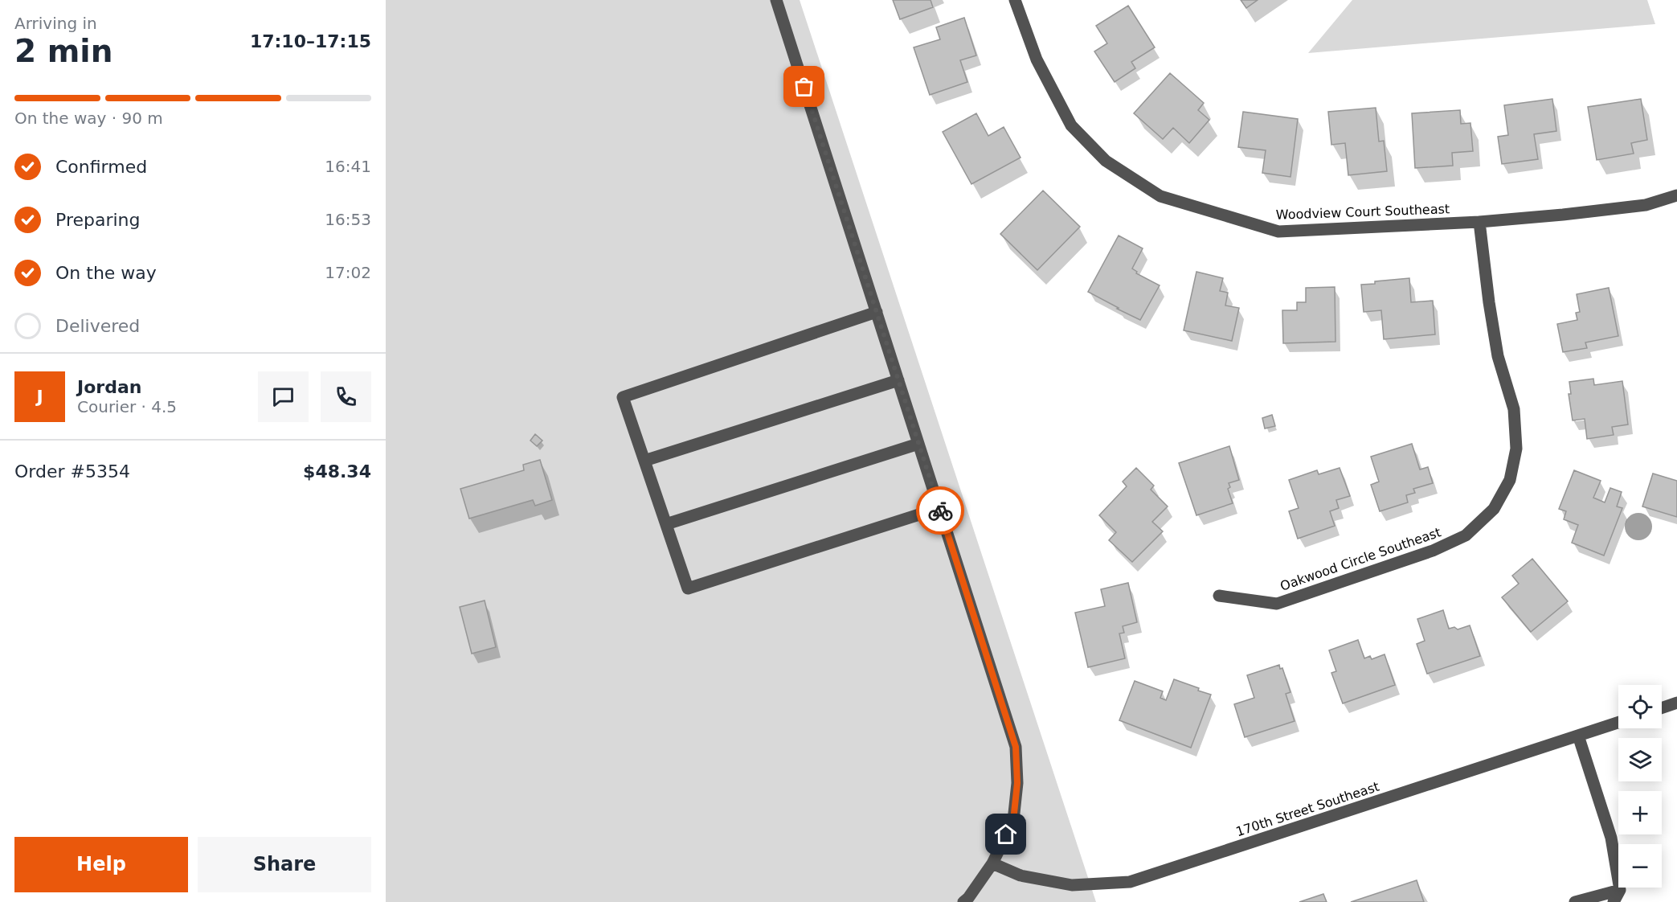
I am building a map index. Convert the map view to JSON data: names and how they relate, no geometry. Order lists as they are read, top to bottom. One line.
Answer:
{"streets":{"street":["Woodview Court Southeast","Oakwood Circle Southeast","170th Street Southeast"]},"crossings":[["Woodview Court Southeast","Oakwood Circle Southeast"]],"page":{"heading":["2 min","Arriving in","17:10–17:15"],"panel":["Jordan","Courier · 4.5","Order #5354","$48.34"],"bar":"On the way · 90 m","list":[["Confirmed","16:41"],["Preparing","16:53"],["On the way","17:02"],"Delivered"],"round":"J","map_buttons":["+","−"],"buttons":["Help","Share"]}}
